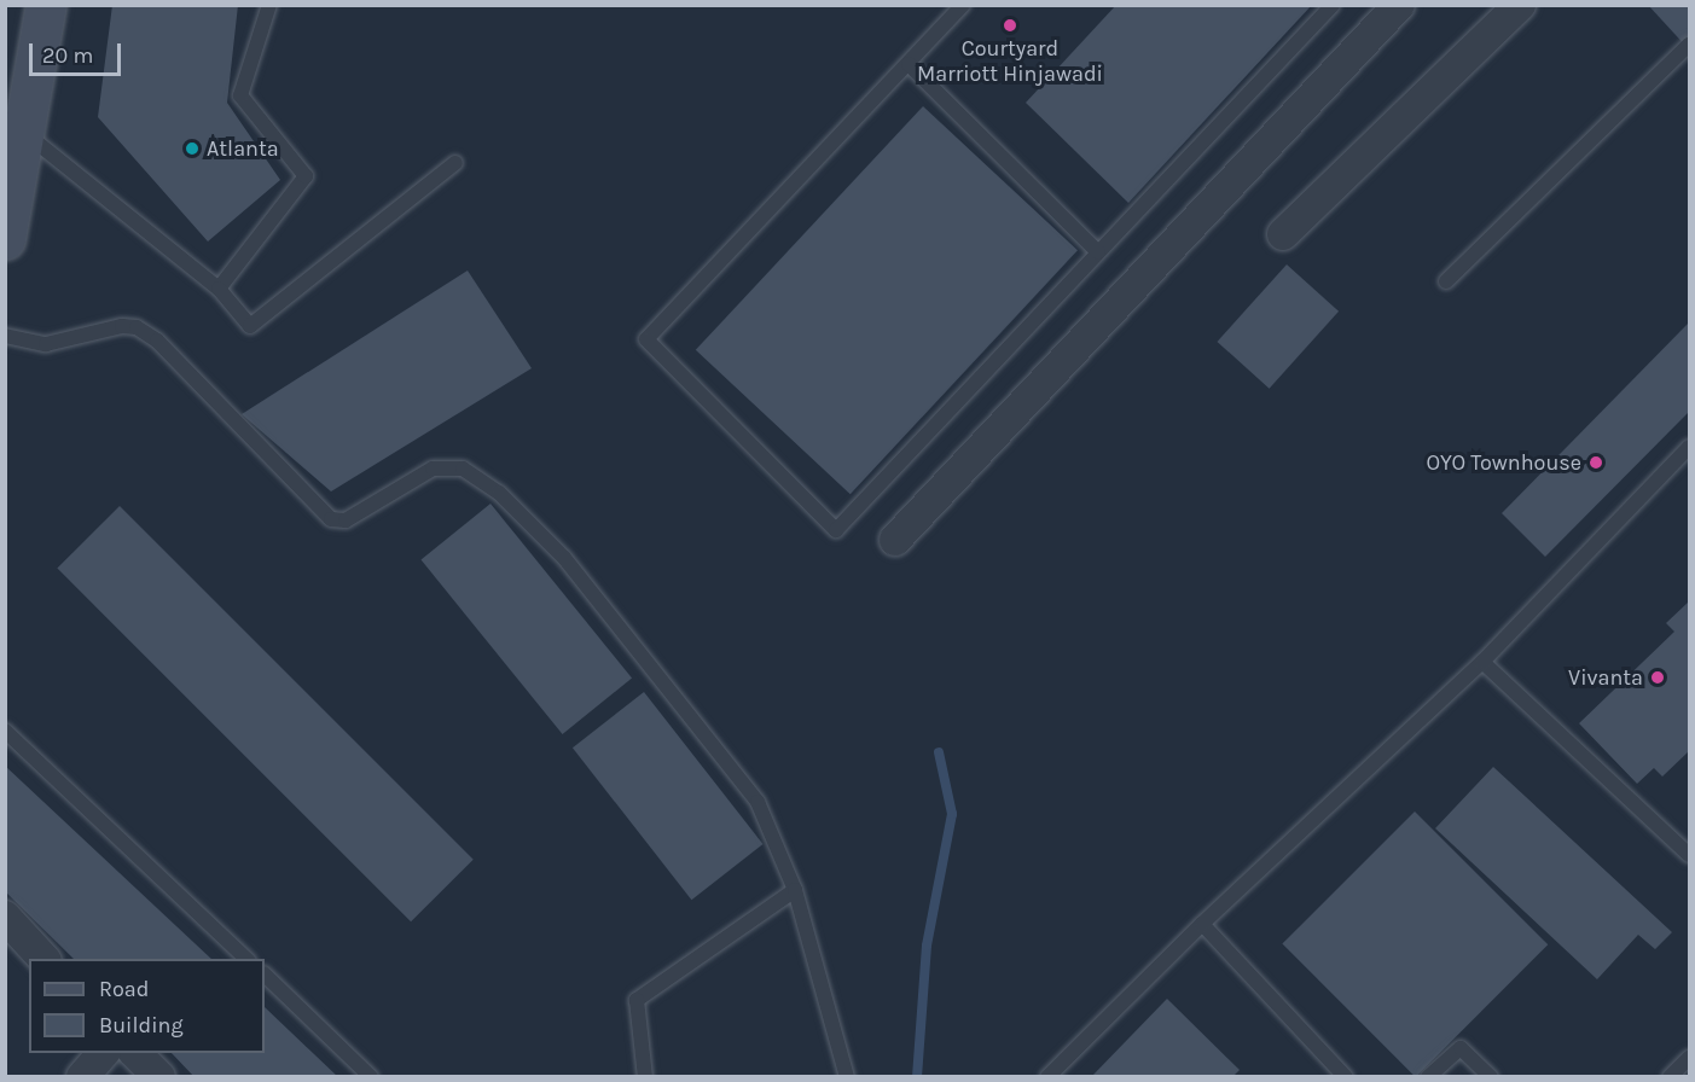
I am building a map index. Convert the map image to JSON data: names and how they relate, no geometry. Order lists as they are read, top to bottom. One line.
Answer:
{"places":["Courtyard Marriott Hinjawadi","Atlanta","OYO Townhouse","Vivanta"],"legend":["Road","Building"],"scale_bar":"20 m"}
